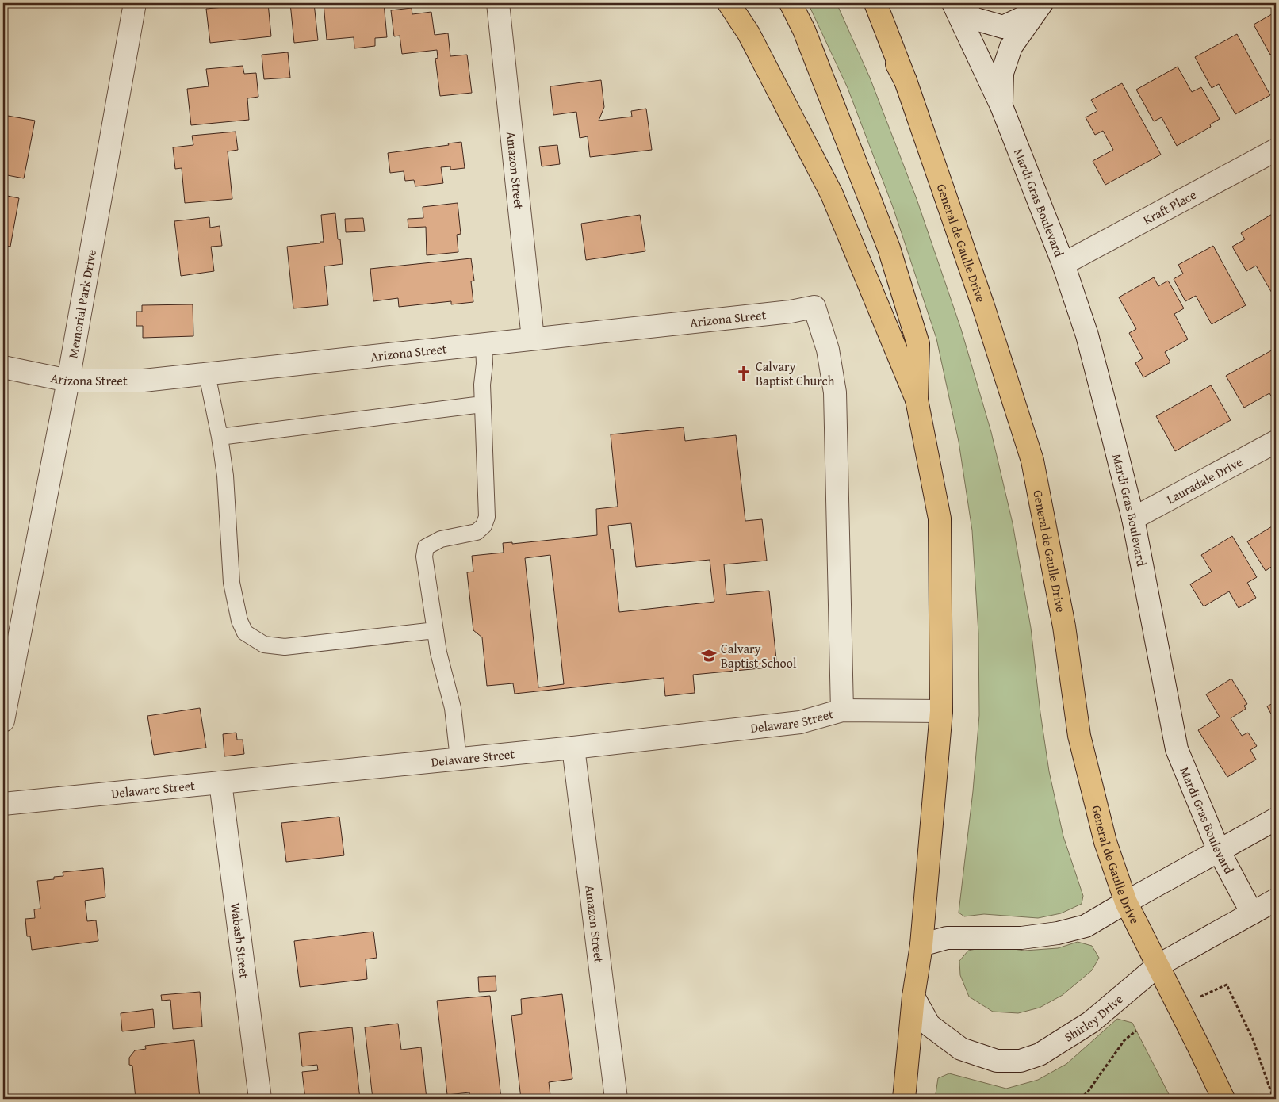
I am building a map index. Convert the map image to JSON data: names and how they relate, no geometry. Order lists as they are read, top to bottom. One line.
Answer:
{"streets":{"main road":["General de Gaulle Drive"],"street":["Amazon Street","Mardi Gras Boulevard","Kraft Place","Memorial Park Drive","Arizona Street","Lauradale Drive","Delaware Street","Wabash Street","Shirley Drive"]},"crossings":[["Amazon Street","Arizona Street"],["Amazon Street","Delaware Street"],["Mardi Gras Boulevard","Kraft Place"],["Mardi Gras Boulevard","Lauradale Drive"],["Mardi Gras Boulevard","Shirley Drive"],["General de Gaulle Drive","Shirley Drive"],["Memorial Park Drive","Arizona Street"],["Arizona Street","Delaware Street"],["Delaware Street","Wabash Street"]],"places":{"church":["Calvary Baptist Church"],"school or university":["Calvary Baptist School"]}}
